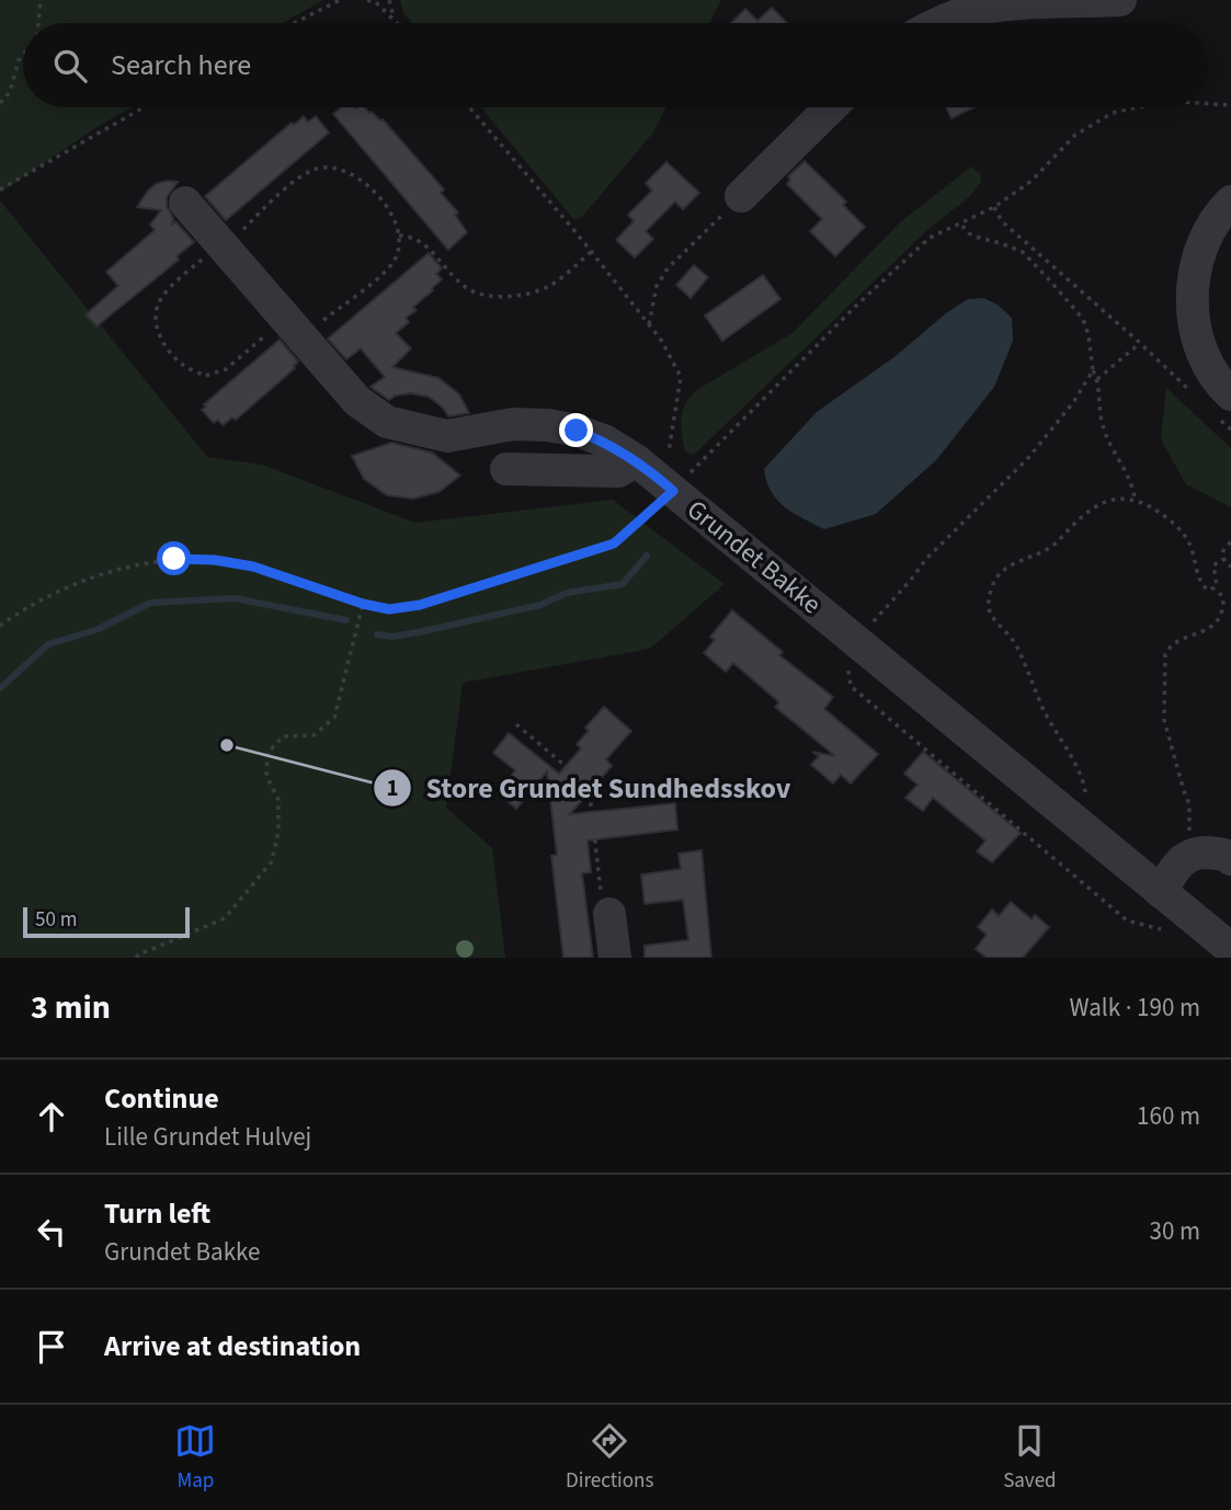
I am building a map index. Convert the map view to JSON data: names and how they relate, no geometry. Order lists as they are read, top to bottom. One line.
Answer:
{"streets":{"street":["Grundet Bakke"]},"places":["Store Grundet Sundhedsskov"],"scale_bar":"50 m","page":{"search":"Search here","scale":"50 m","heading":["3 min","Walk · 190 m"],"list":[["Continue","Lille Grundet Hulvej","160 m"],["Turn left","Grundet Bakke","30 m"],"Arrive at destination"],"nav":["Map","Directions","Saved"]}}
